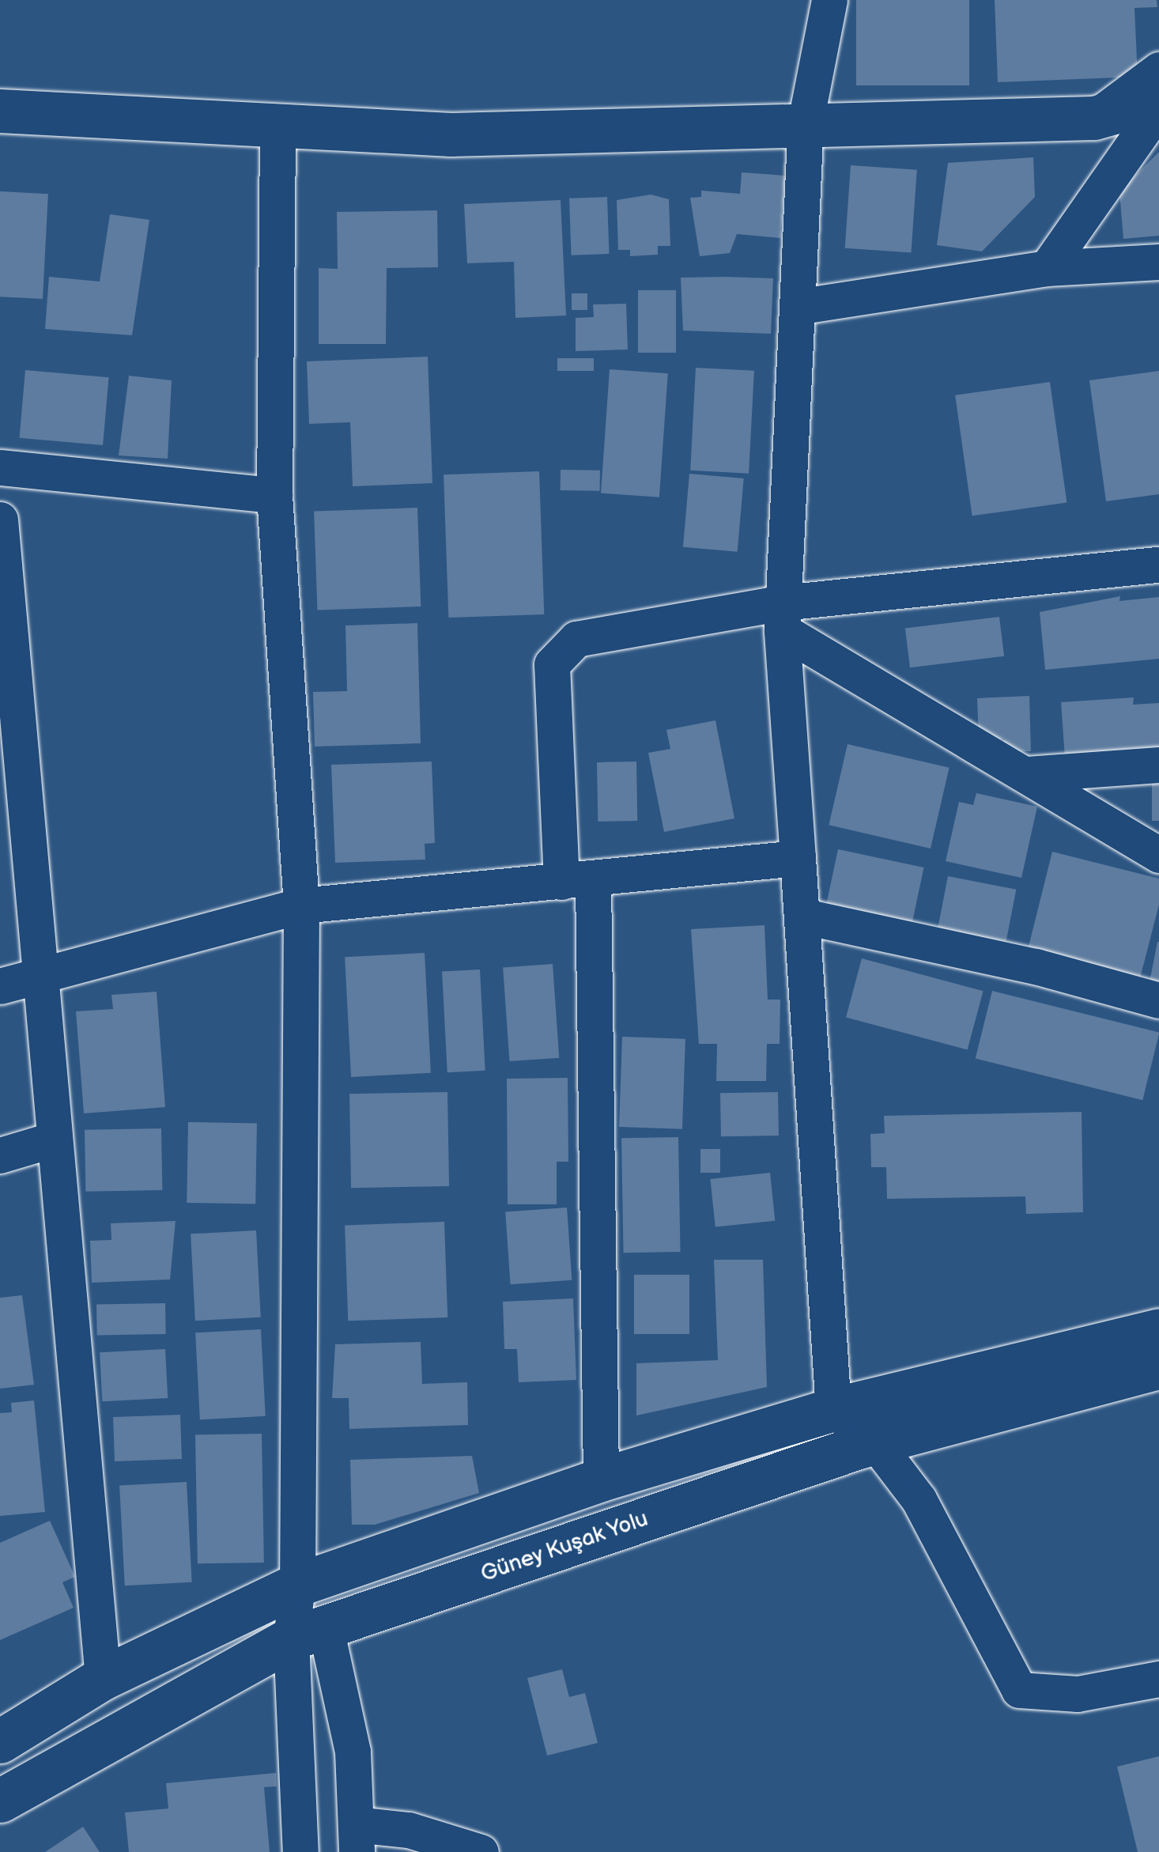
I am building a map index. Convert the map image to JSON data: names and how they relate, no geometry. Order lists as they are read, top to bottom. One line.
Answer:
{"streets":{"main road":["Güney Kuşak Yolu"]}}
